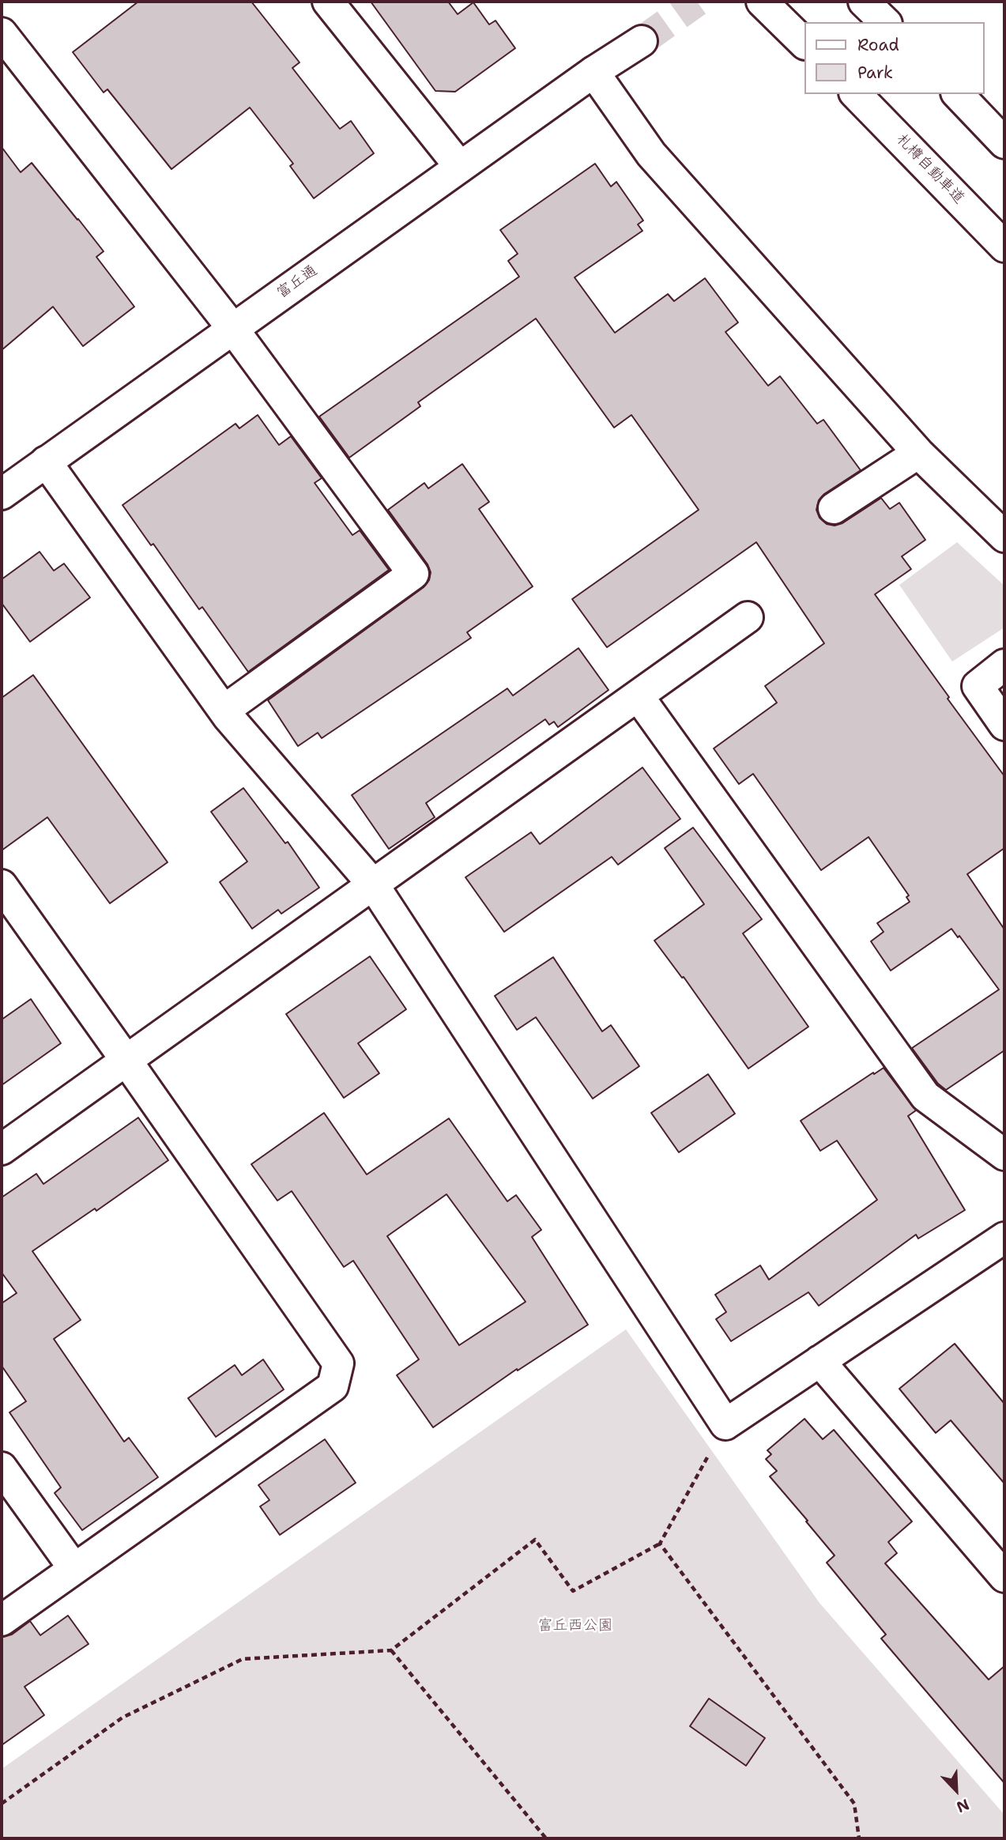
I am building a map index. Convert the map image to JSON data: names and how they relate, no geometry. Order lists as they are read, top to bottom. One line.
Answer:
{"streets":{"main road":["札樽自動車道","富丘通"]},"parks":["富丘西公園"],"legend":["Road","Park"],"north":"bottom right"}
